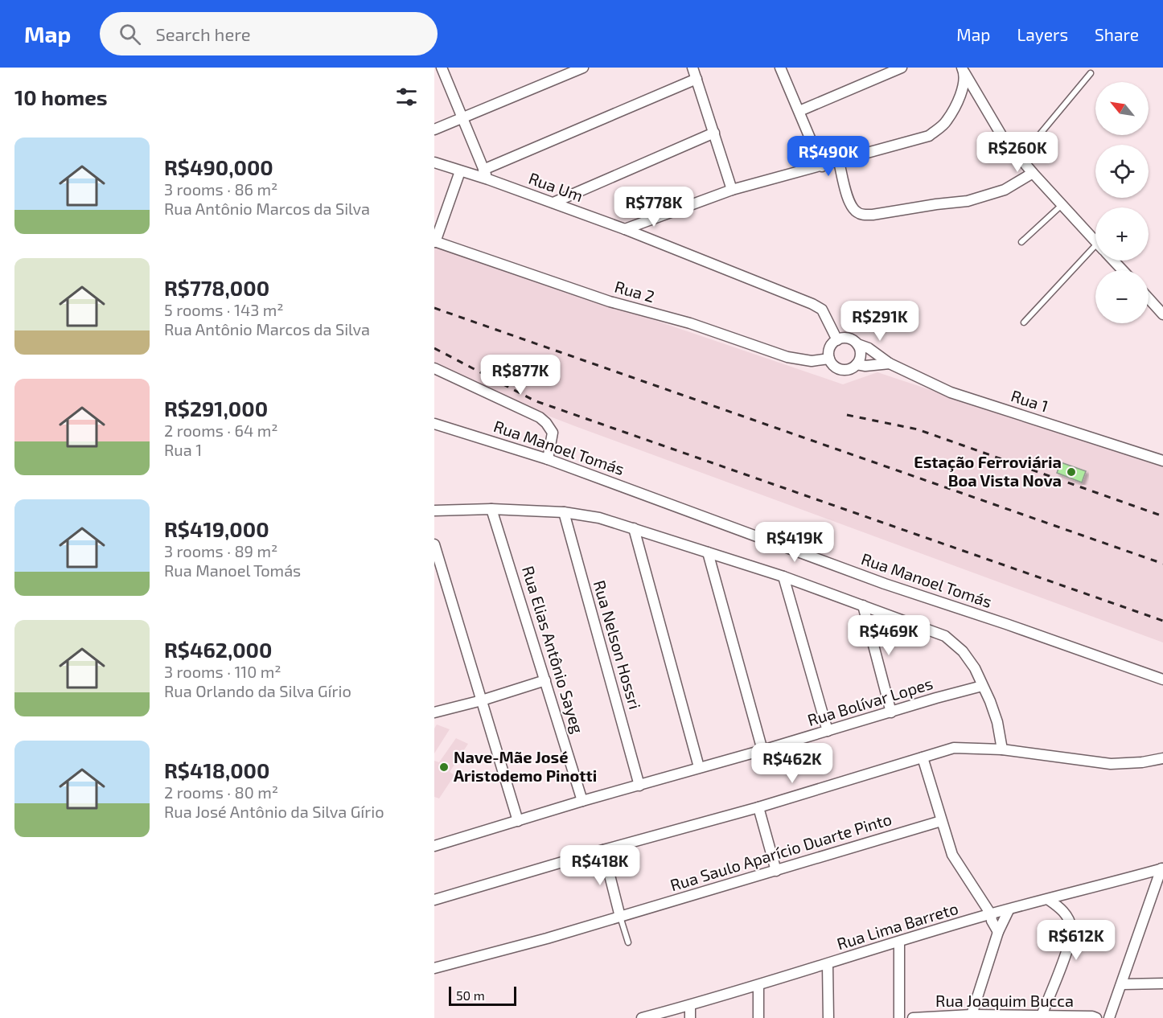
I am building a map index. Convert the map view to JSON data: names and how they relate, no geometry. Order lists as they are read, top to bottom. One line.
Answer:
{"streets":{"street":["Rua Um","Rua 2","Rua 1","Rua Manoel Tomás","Rua Nelson Hossri","Rua Elias Antônio Sayeg","Rua Bolívar Lopes","Rua Saulo Aparício Duarte Pinto","Rua Lima Barreto","Rua Joaquim Bucca"]},"crossings":[["Rua Um","Rua 2"],["Rua Um","Rua 1"],["Rua 2","Rua 1"],["Rua Nelson Hossri","Rua Bolívar Lopes"],["Rua Elias Antônio Sayeg","Rua Bolívar Lopes"]],"places":["Estação Ferroviária Boa Vista Nova","Nave-Mãe José Aristodemo Pinotti"],"scale_bar":"50 m","north":"top left","page":{"header":"Map","search":"Search here","nav":["Map","Layers","Share"],"heading":"10 homes","map_buttons":["+","−"],"list":[{"name":"R$490,000","note":"3 rooms · 86 m² · Rua Antônio Marcos da Silva"},{"name":"R$778,000","note":"5 rooms · 143 m² · Rua Antônio Marcos da Silva"},{"name":"R$291,000","note":"2 rooms · 64 m² · Rua 1"},{"name":"R$419,000","note":"3 rooms · 89 m² · Rua Manoel Tomás"},{"name":"R$462,000","note":"3 rooms · 110 m² · Rua Orlando da Silva Gírio"},{"name":"R$418,000","note":"2 rooms · 80 m² · Rua José Antônio da Silva Gírio"}],"price":["R$260K","R$490K","R$778K","R$291K","R$877K","R$419K","R$469K","R$462K","R$418K","R$612K"],"scale":"50 m"}}
